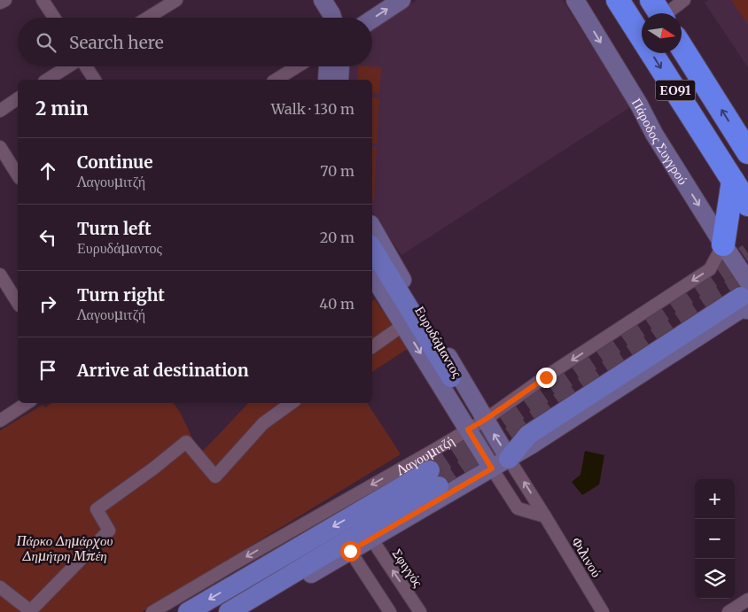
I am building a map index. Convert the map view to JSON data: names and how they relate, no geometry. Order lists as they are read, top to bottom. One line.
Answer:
{"streets":{"highway":["ΕΟ91"],"main road":["Λαγουμιτζή"],"street":["Πάροδος Συγγρού","Ευρυδάμαντος","Φιλινού","Σφιγγός"]},"crossings":[["Πάροδος Συγγρού","Λαγουμιτζή"],["Ευρυδάμαντος","Λαγουμιτζή"],["Ευρυδάμαντος","Φιλινού"]],"one_way":["Πάροδος Συγγρού"],"parks":["Πάρκο Δημάρχου Δημήτρη Μπέη"],"north":"right","page":{"search":"Search here","heading":["2 min","Walk · 130 m"],"list":[["Continue","Λαγουμιτζή","70 m"],["Turn left","Ευρυδάμαντος","20 m"],["Turn right","Λαγουμιτζή","40 m"],"Arrive at destination"],"map_buttons":["+","−"]}}
